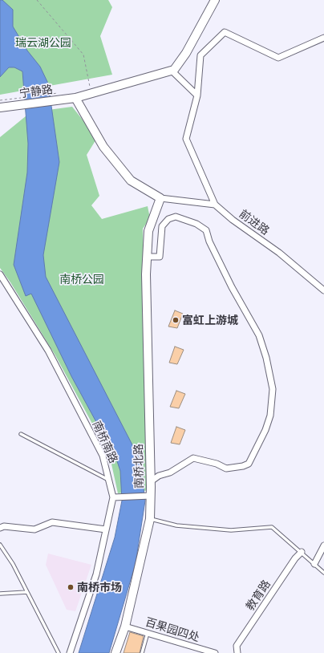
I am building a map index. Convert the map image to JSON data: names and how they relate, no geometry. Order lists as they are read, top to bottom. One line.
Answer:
{"streets":{"street":["宁静路","前进路","南桥南路","南桥北路","教育路","百果园四处"]},"crossings":[["南桥北路","百果园四处"]],"parks":["瑞云湖公园","南桥公园"],"places":["富虹上游城","南桥市场"]}
